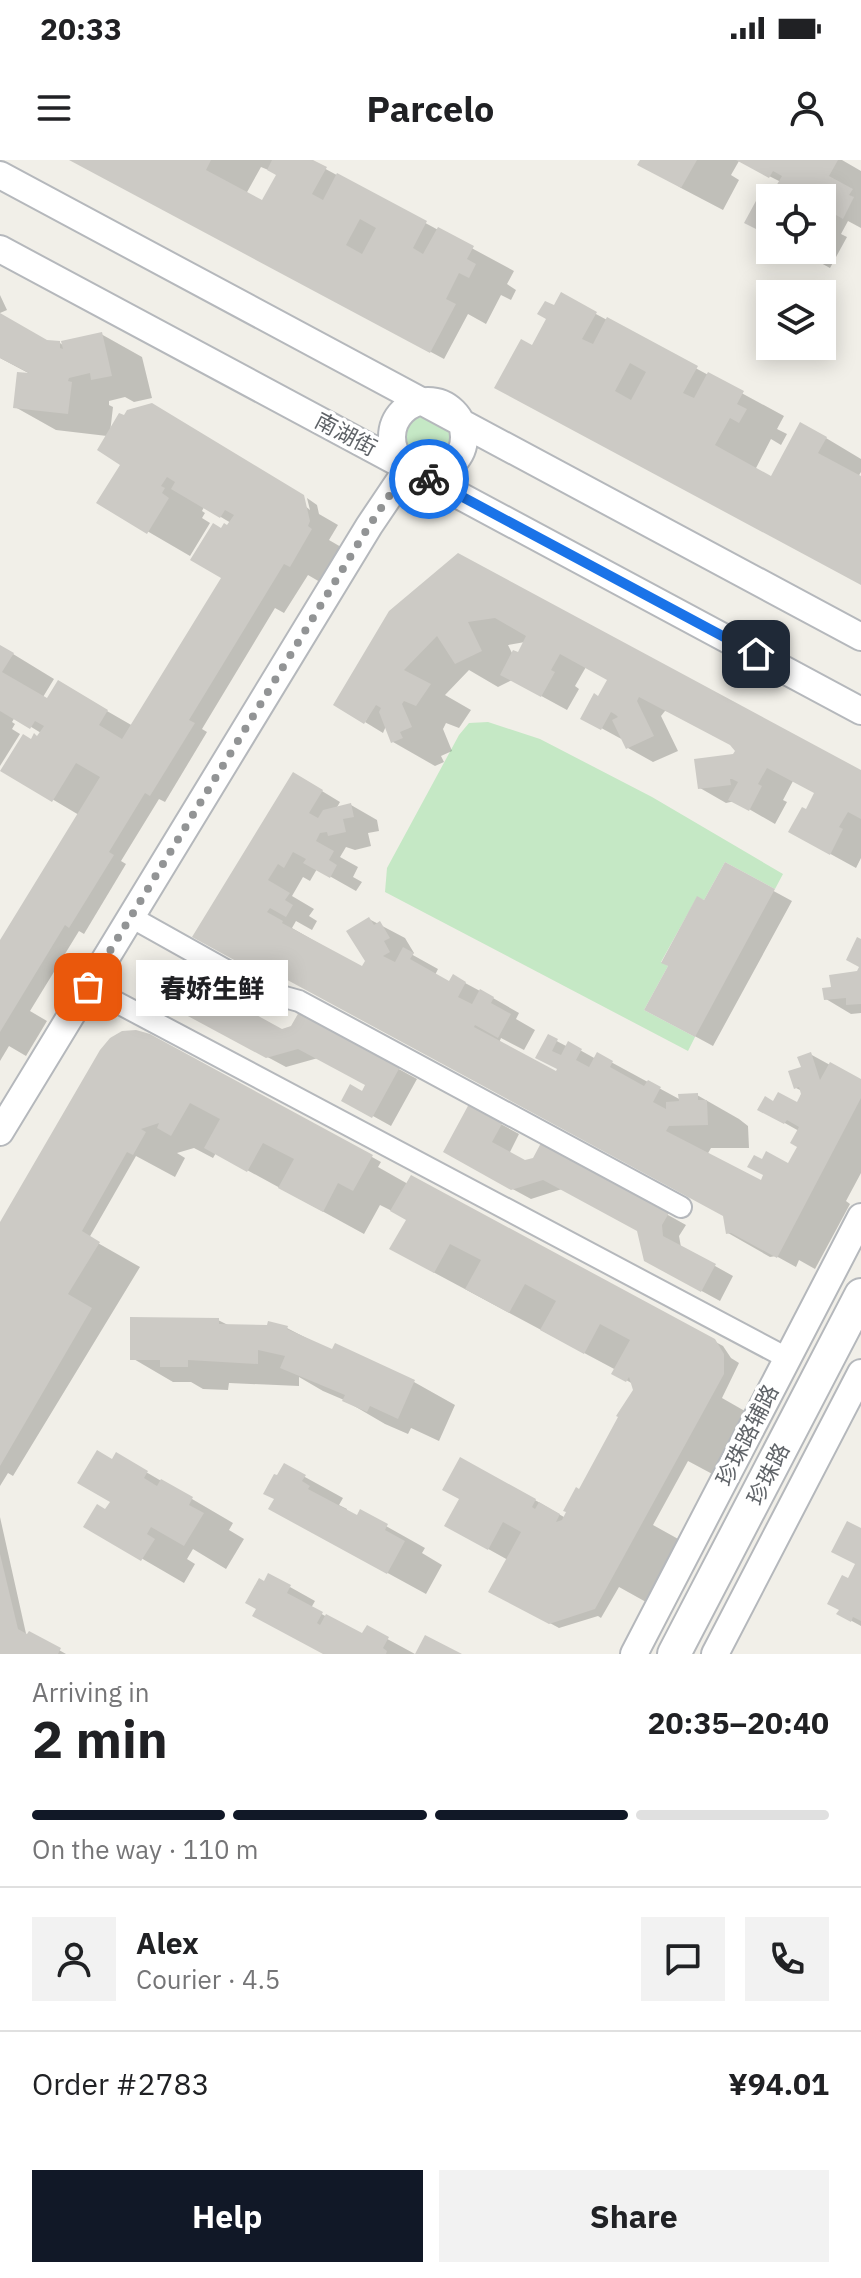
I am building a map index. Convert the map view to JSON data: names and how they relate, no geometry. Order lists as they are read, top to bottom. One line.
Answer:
{"streets":{"street":["南湖街","珍珠路辅路","珍珠路"]},"places":["春娇生鲜"],"page":{"status":"20:33","header":"Parcelo","bubble":"春娇生鲜","heading":["2 min","Arriving in","20:35–20:40"],"panel":["Alex","Courier · 4.5","Order #2783","¥94.01"],"bar":"On the way · 110 m","buttons":["Help","Share"]}}
